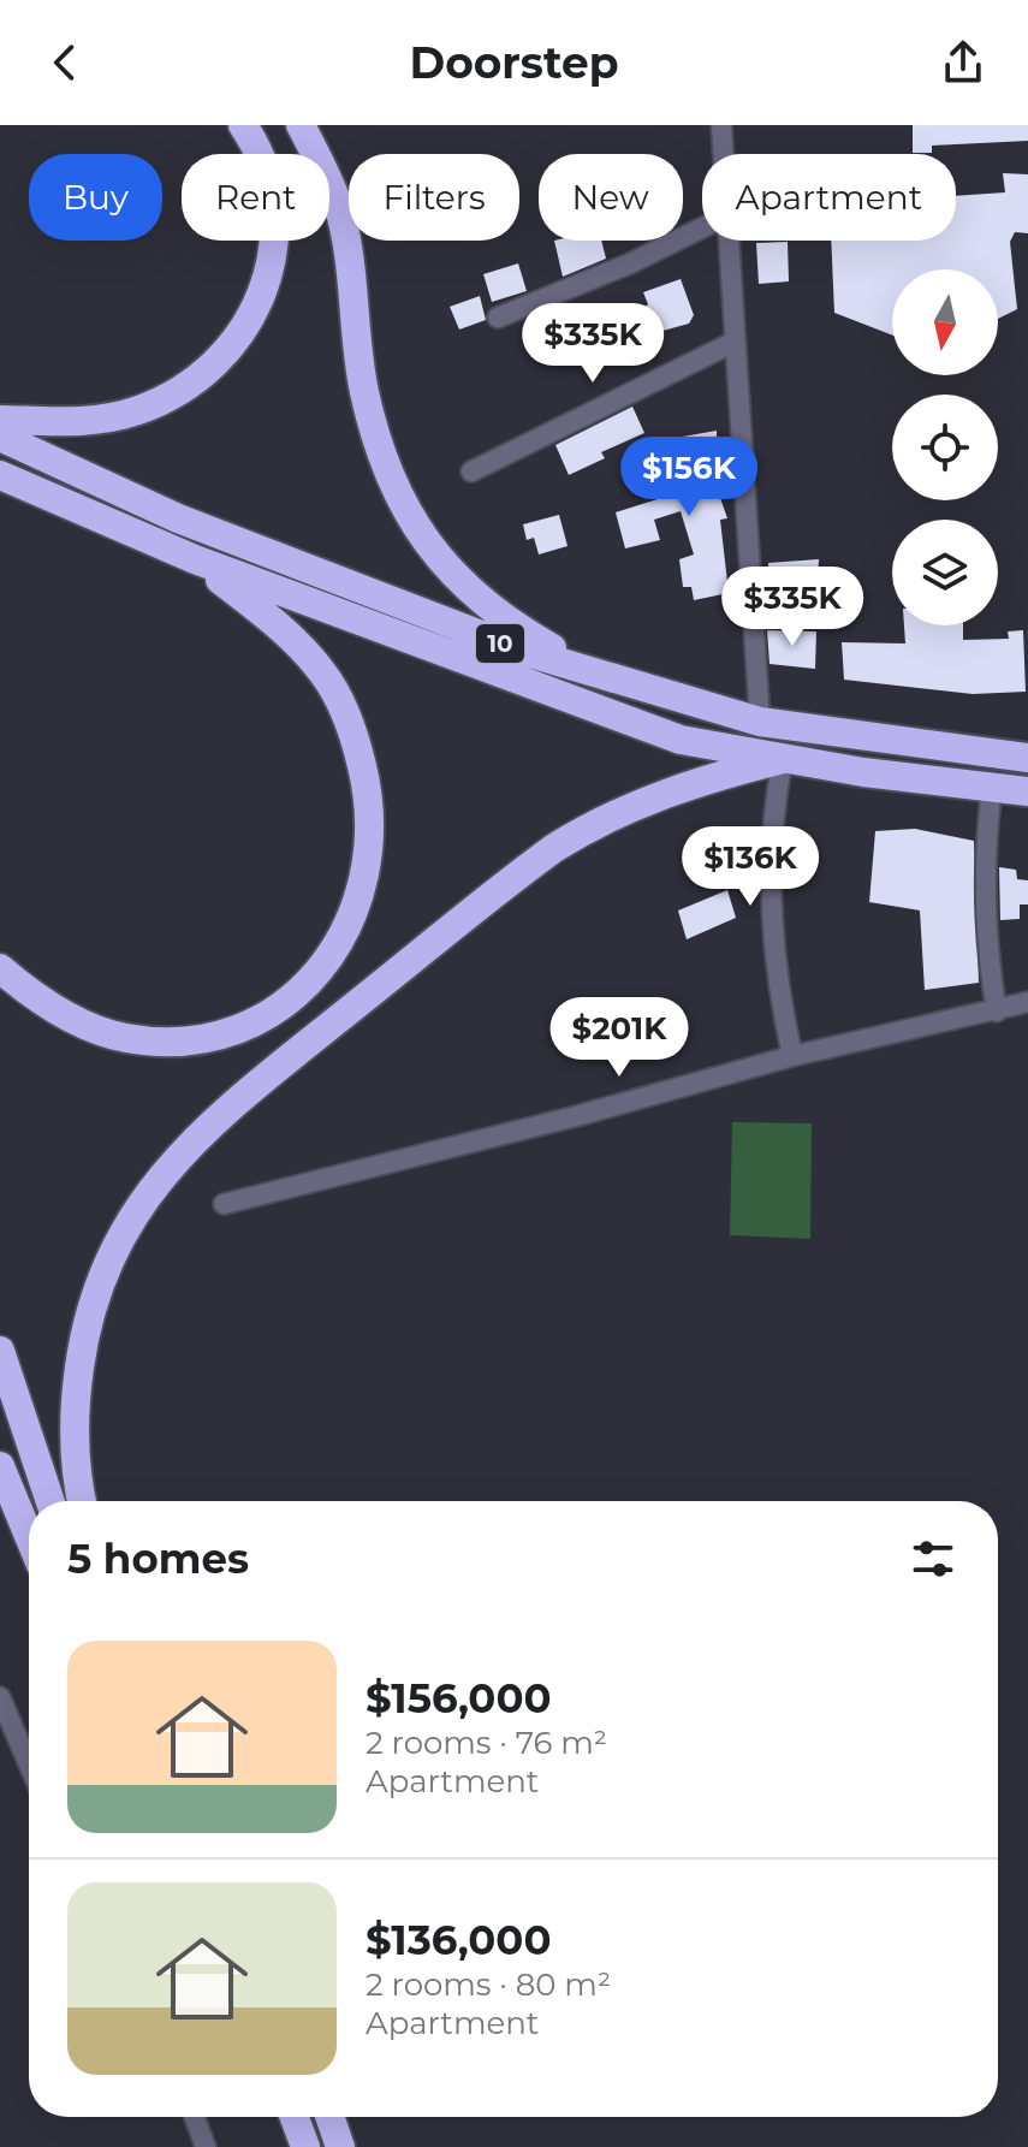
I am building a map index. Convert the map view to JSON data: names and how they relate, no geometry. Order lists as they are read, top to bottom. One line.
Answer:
{"streets":{"highway":["10"]},"north":"bottom","page":{"header":"Doorstep","chip":["Buy","Rent","Filters","New","Apartment"],"price":["$335K","$156K","$335K","$136K","$201K"],"heading":"5 homes","list":[{"name":"$156,000","note":"2 rooms · 76 m² · Apartment"},{"name":"$136,000","note":"2 rooms · 80 m² · Apartment"}]}}
